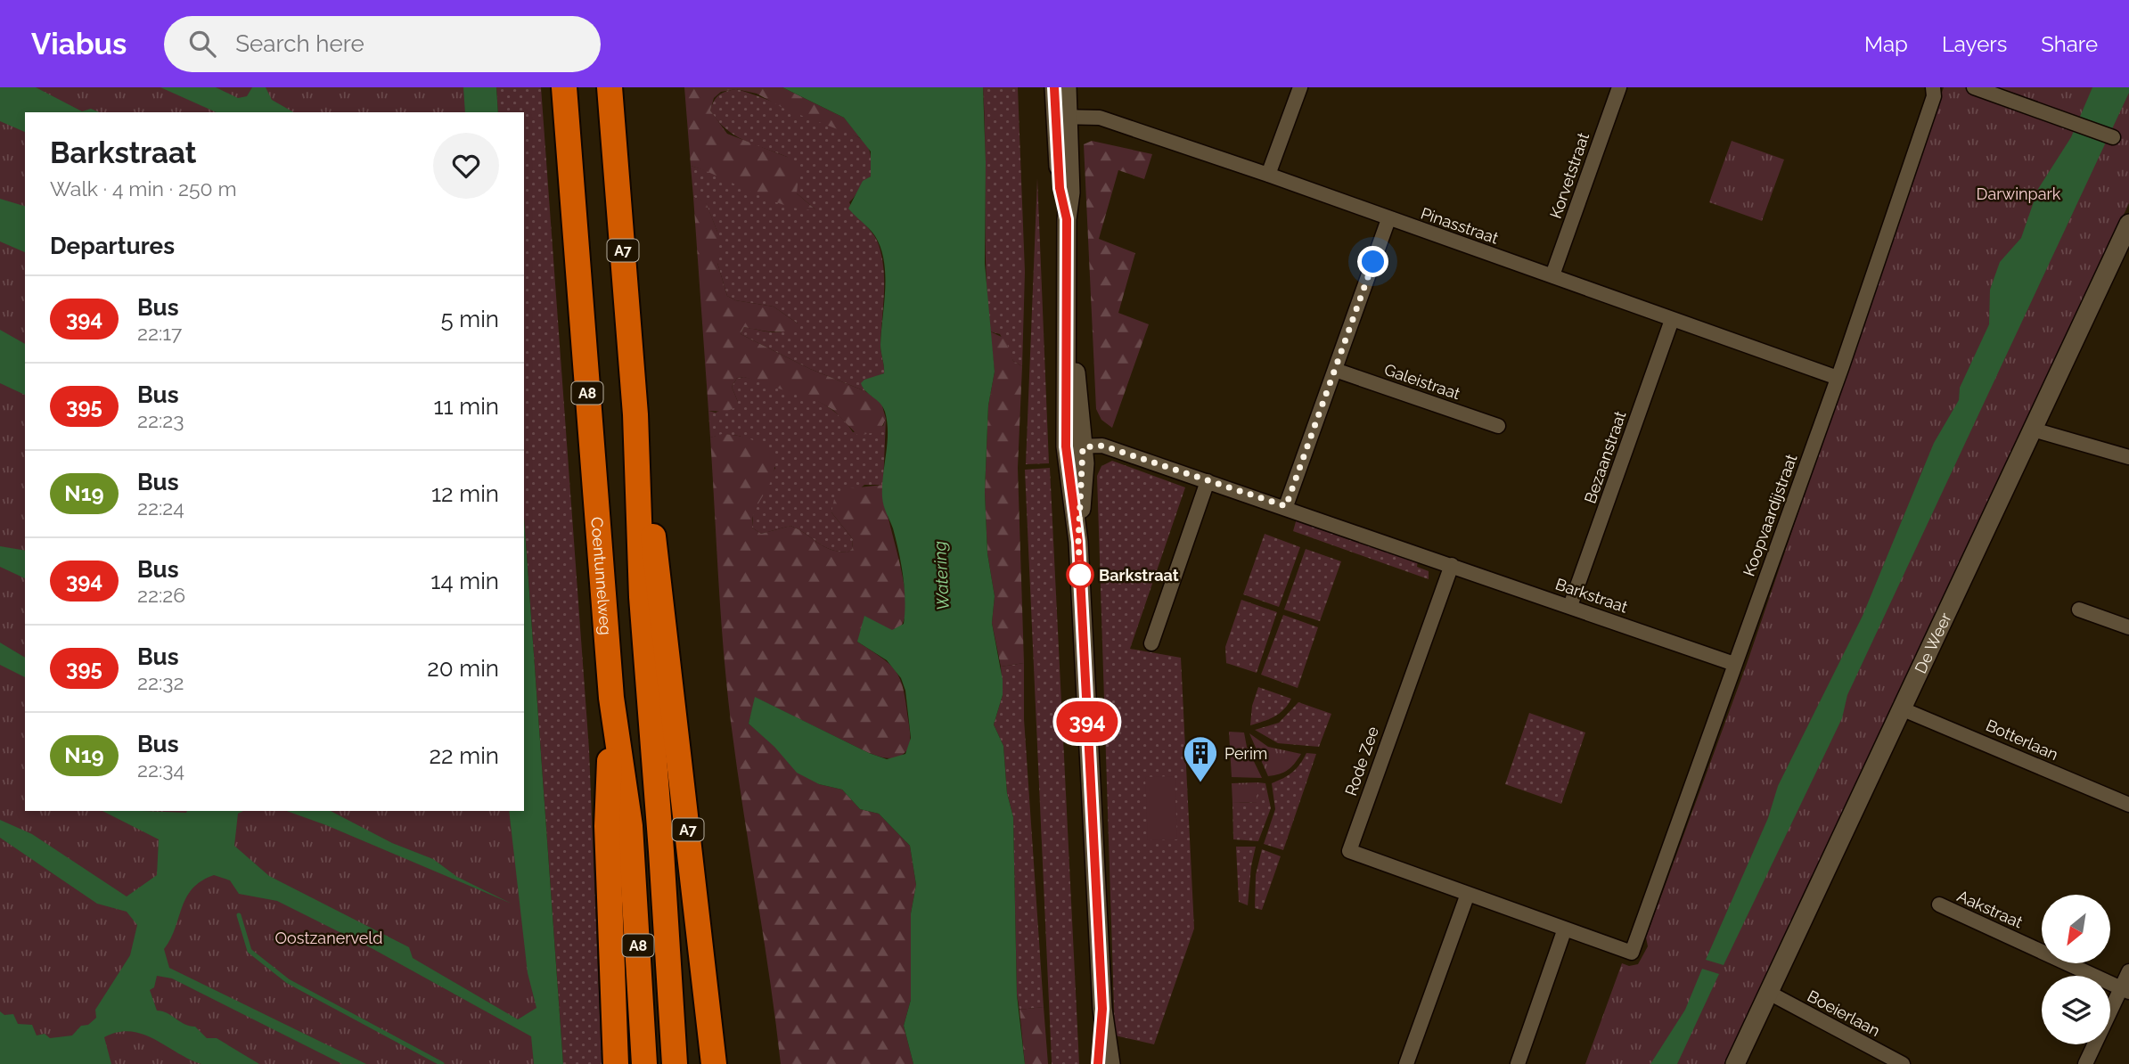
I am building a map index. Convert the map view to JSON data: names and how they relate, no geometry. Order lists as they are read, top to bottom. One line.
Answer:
{"streets":{"highway":["A7","A8","Coentunnelweg"],"main road":["De Weer"],"street":["Korvetstraat","Pinasstraat","Galeistraat","Bezaanstraat","Koopvaardijstraat","Barkstraat","Botterlaan","Rode Zee","Aakstraat","Boeierlaan"]},"crossings":[["Korvetstraat","Pinasstraat"],["Pinasstraat","Bezaanstraat"],["Pinasstraat","Koopvaardijstraat"],["A7","A8"],["A8","Coentunnelweg"],["Bezaanstraat","Barkstraat"],["Koopvaardijstraat","Barkstraat"],["Koopvaardijstraat","Rode Zee"],["Barkstraat","Rode Zee"],["De Weer","Botterlaan"],["De Weer","Boeierlaan"]],"water":["Watering"],"parks":["Darwinpark","Oostzanerveld"],"places":{"other":["Barkstraat"],"building":["Perim"]},"lines":["bus line 394"],"north":"bottom left","page":{"header":"Viabus","search":"Search here","nav":["Map","Layers","Share"],"on_map":"394","heading":[["Barkstraat","Walk · 4 min · 250 m"],"Departures"],"list":[{"mark":"394","name":"Bus","note":"22:17","value":"5 min"},{"mark":"395","name":"Bus","note":"22:23","value":"11 min"},{"mark":"N19","name":"Bus","note":"22:24","value":"12 min"},{"mark":"394","name":"Bus","note":"22:26","value":"14 min"},{"mark":"395","name":"Bus","note":"22:32","value":"20 min"},{"mark":"N19","name":"Bus","note":"22:34","value":"22 min"}]}}
